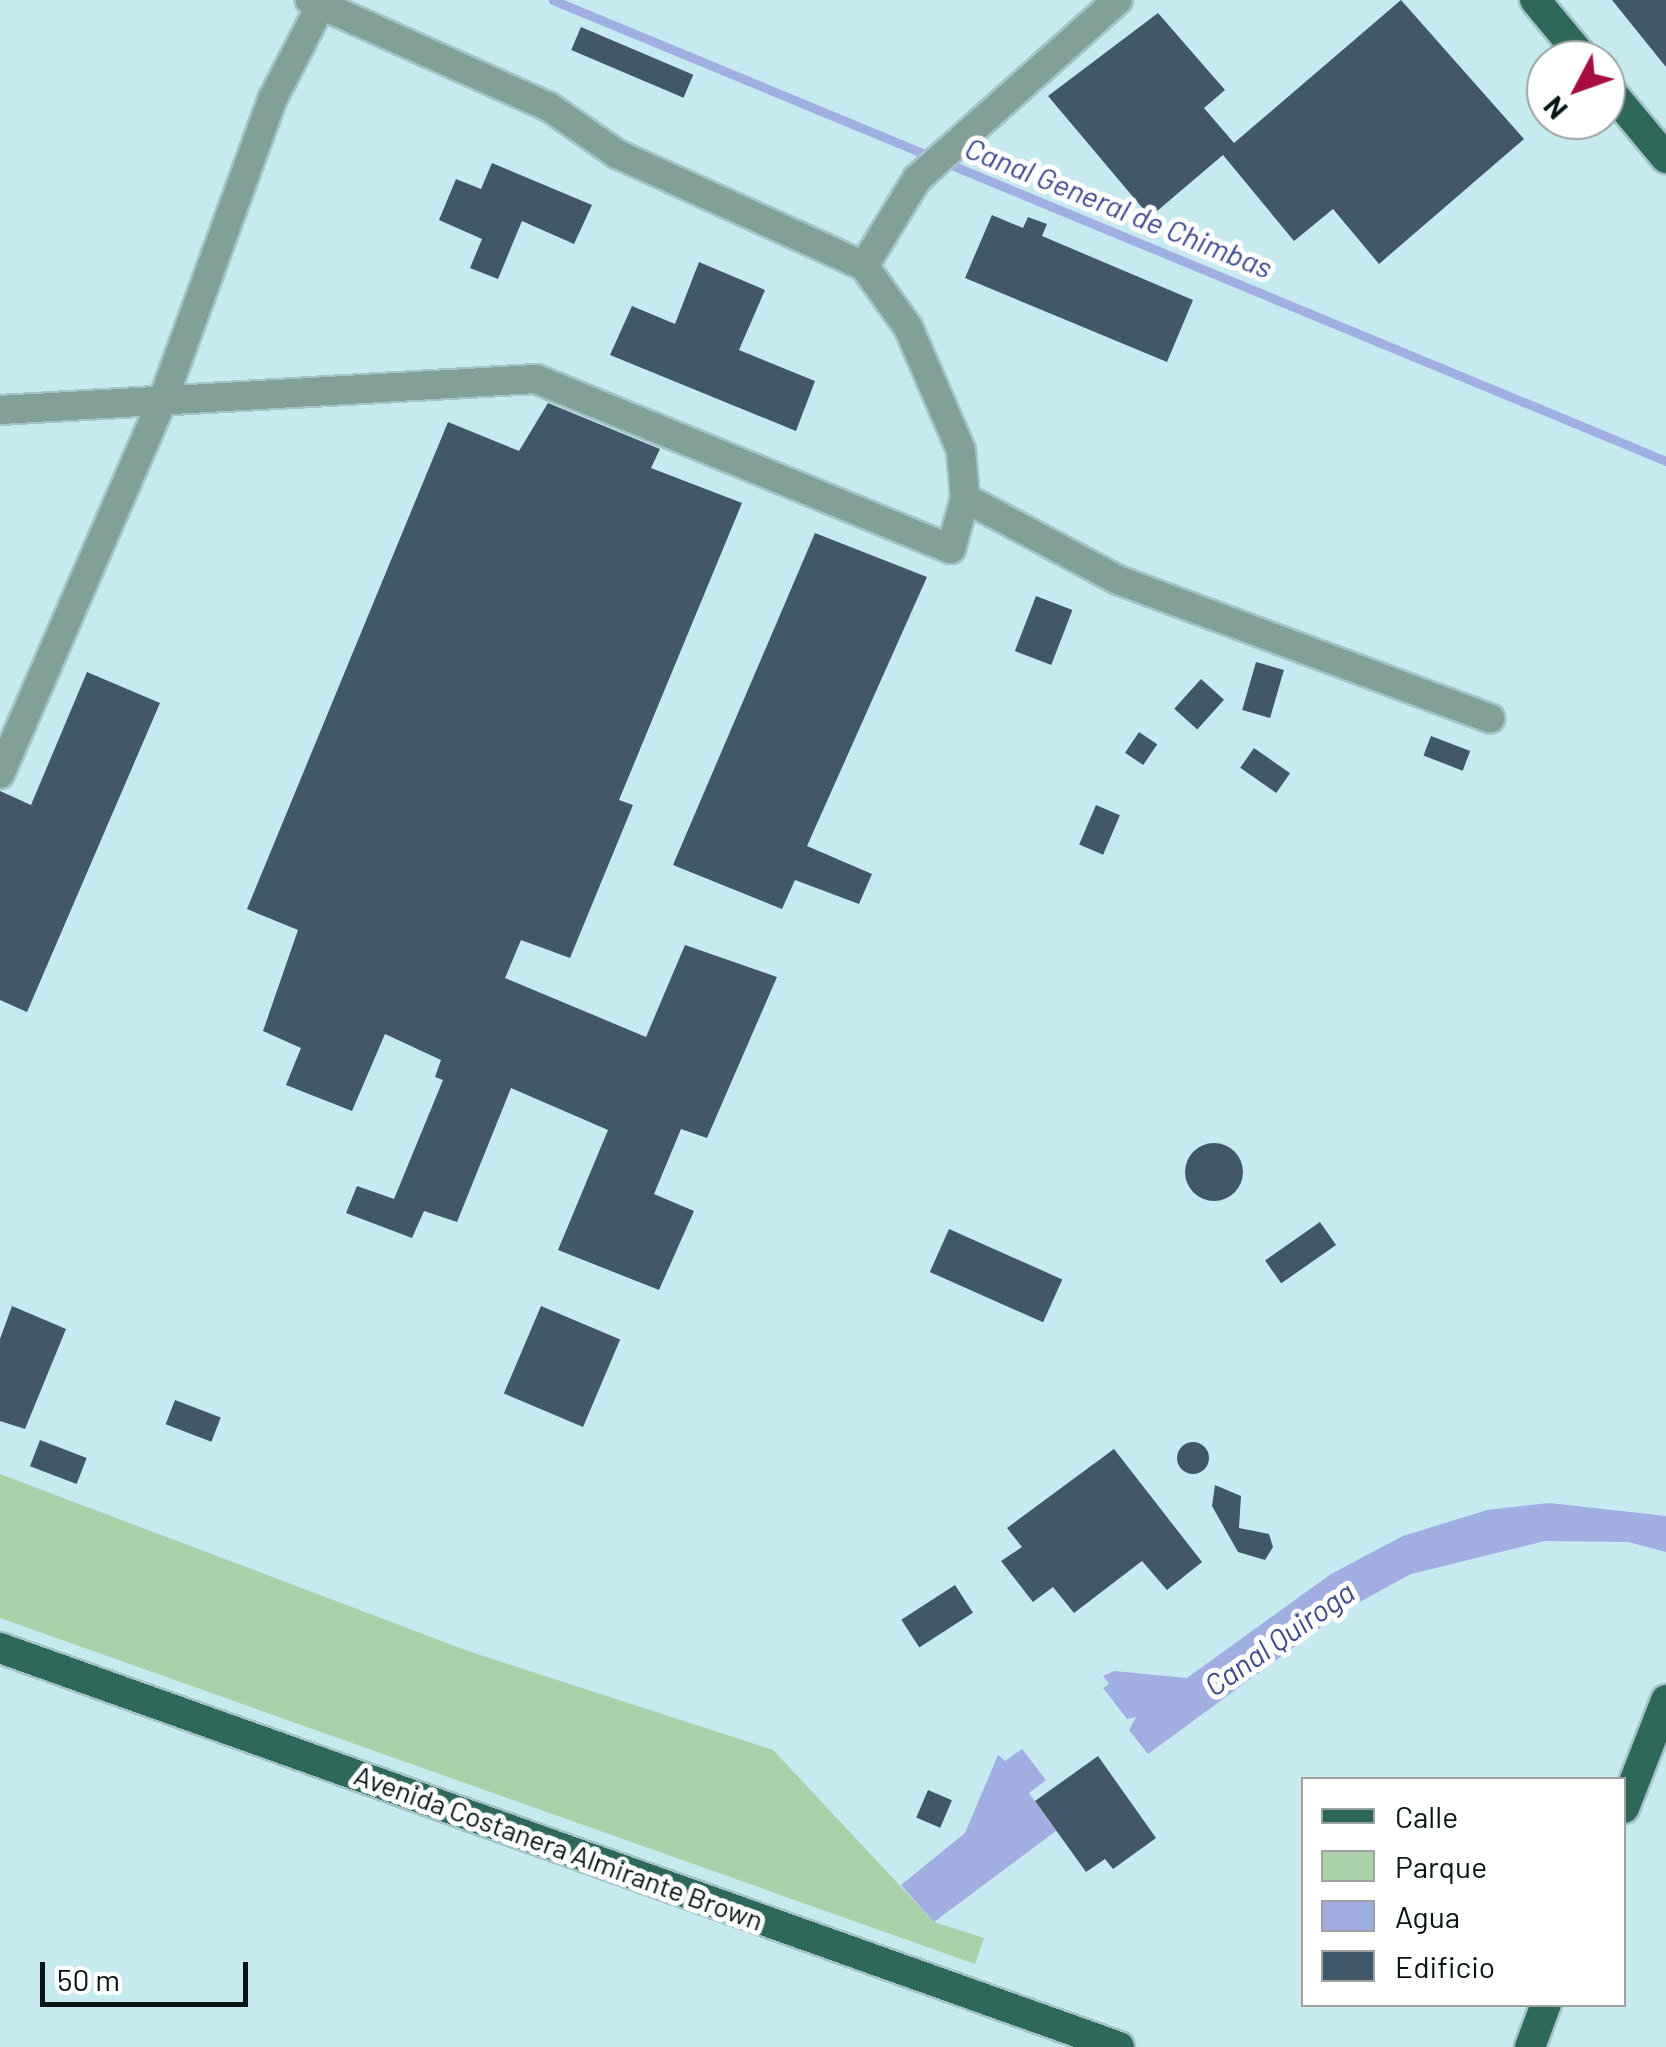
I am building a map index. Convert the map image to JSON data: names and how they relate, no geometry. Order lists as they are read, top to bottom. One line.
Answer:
{"streets":{"main road":["Avenida Costanera Almirante Brown"]},"water":["Canal General de Chimbas","Canal Quiroga"],"legend":["Calle","Parque","Agua","Edificio"],"scale_bar":"50 m","north":"bottom left"}
